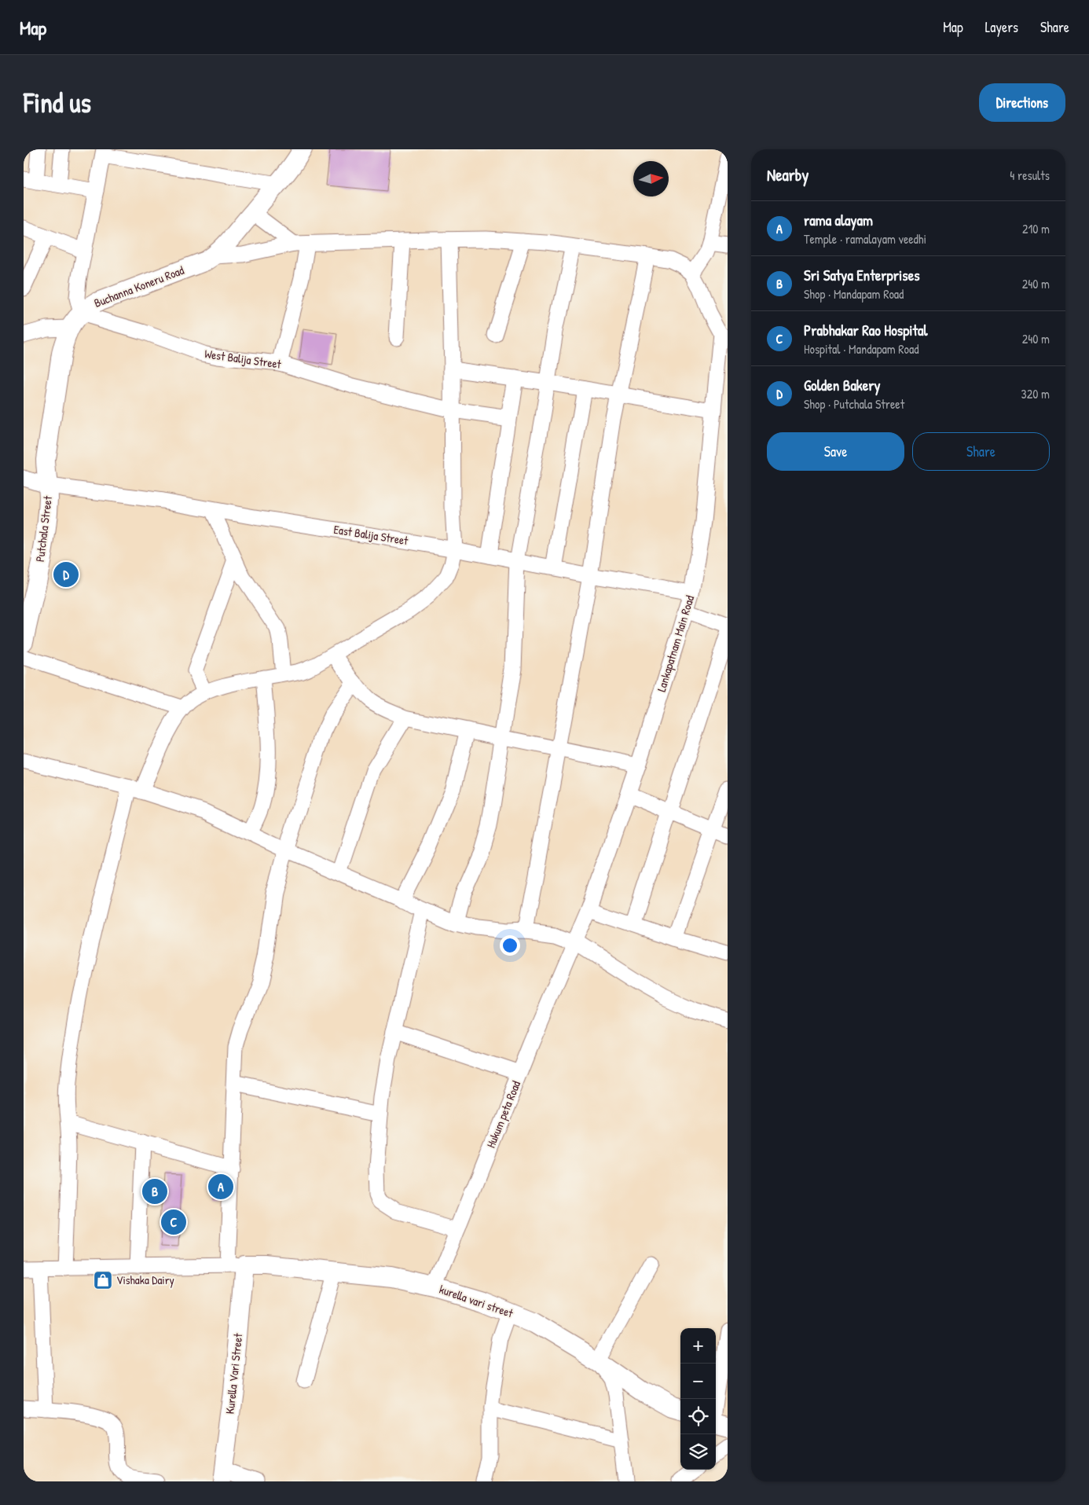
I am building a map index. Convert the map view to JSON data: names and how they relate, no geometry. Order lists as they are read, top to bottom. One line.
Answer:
{"streets":{"main road":["Buchanna Koneru Road","Putchala Street","kurella vari street","Kurella Vari Street"],"street":["West Balija Street","East Balija Street","Lankapatnam Main Road","Hukum peta Road"]},"crossings":[["Buchanna Koneru Road","West Balija Street"],["Putchala Street","East Balija Street"],["East Balija Street","Lankapatnam Main Road"],["Lankapatnam Main Road","Hukum peta Road"],["Hukum peta Road","kurella vari street"],["kurella vari street","Kurella Vari Street"]],"places":{"shop":["Vishaka Dairy"]},"north":"right","page":{"header":"Map","nav":["Map","Layers","Share"],"buttons":["Directions",["Save","Share"]],"title":"Find us","heading":["Nearby","4 results"],"list":[{"mark":"A","name":"rama alayam","note":"Temple · ramalayam veedhi","value":"210 m"},{"mark":"B","name":"Sri Satya Enterprises","note":"Shop · Mandapam Road","value":"240 m"},{"mark":"C","name":"Prabhakar Rao Hospital","note":"Hospital · Mandapam Road","value":"240 m"},{"mark":"D","name":"Golden Bakery","note":"Shop · Putchala Street","value":"320 m"}],"pins":["D","A","B","C"],"map_buttons":["+","−"]}}
